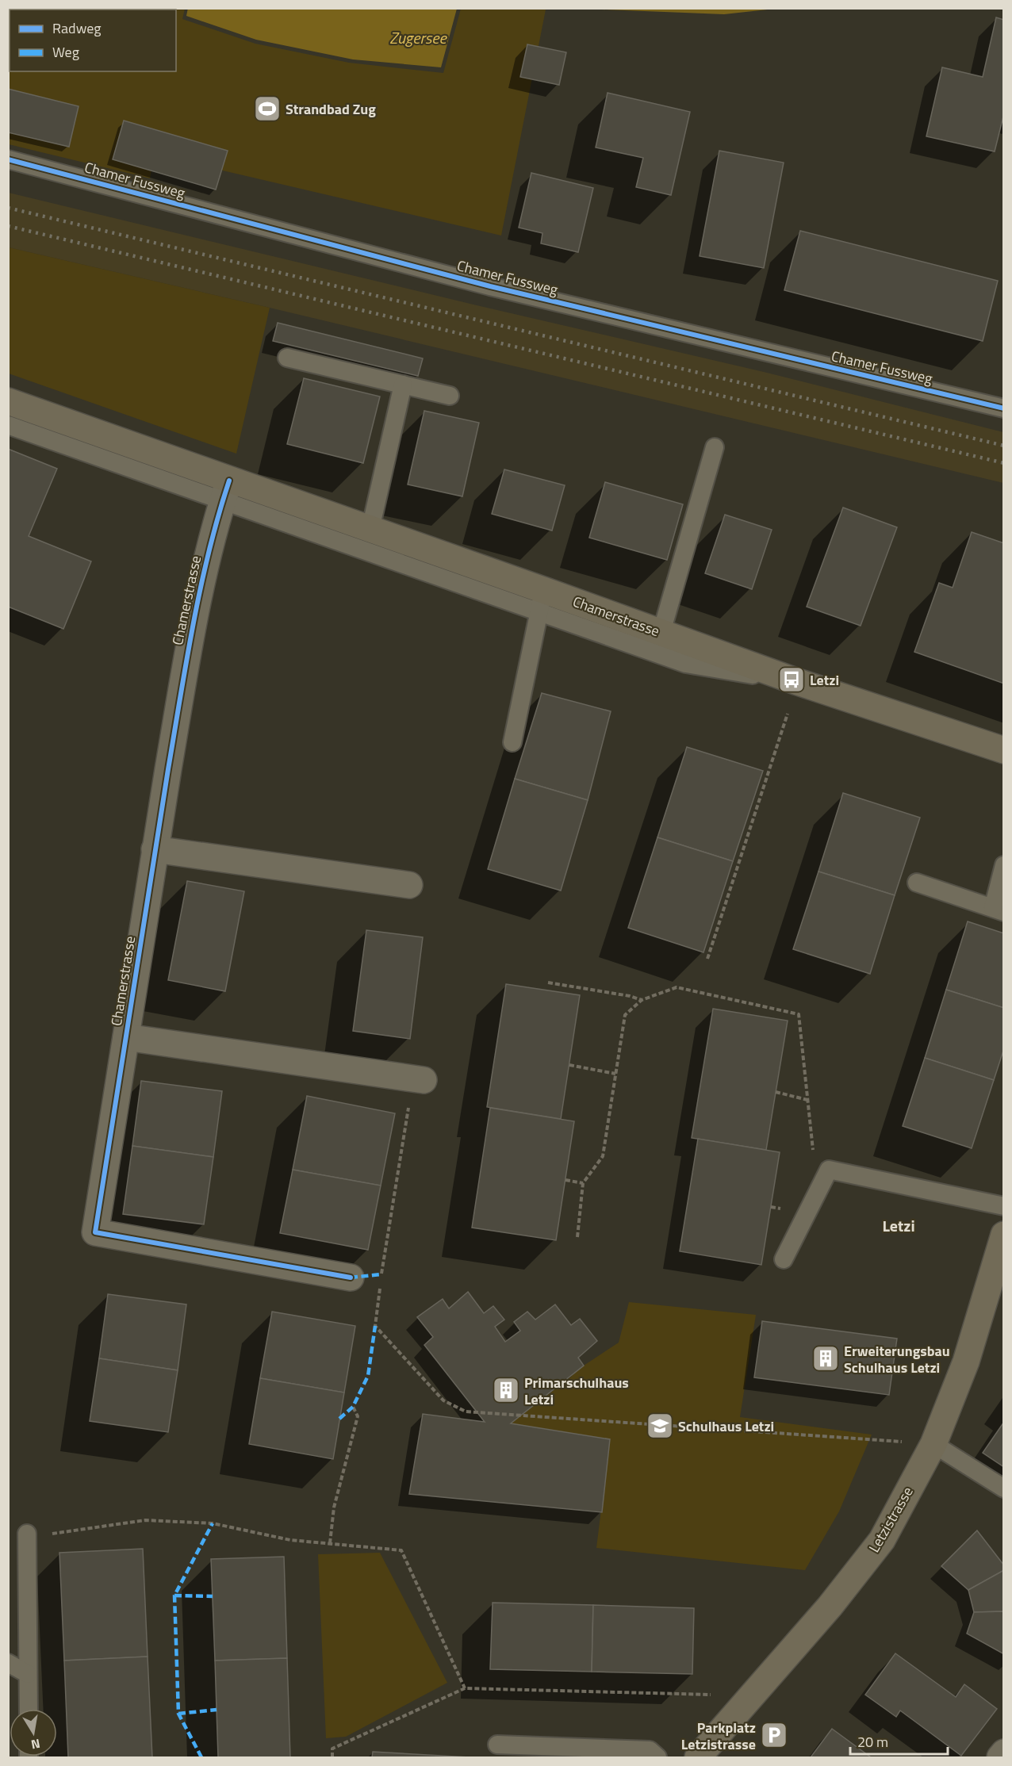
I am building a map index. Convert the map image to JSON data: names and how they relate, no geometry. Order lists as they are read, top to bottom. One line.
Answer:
{"streets":{"main road":["Chamerstrasse","Letzistrasse"],"lane":["Chamer Fussweg"]},"districts":["Letzi"],"water":["Zugersee"],"places":{"sports":["Strandbad Zug"],"bus stop":["Letzi"],"building":["Erweiterungsbau Schulhaus Letzi","Primarschulhaus Letzi"],"school or university":["Schulhaus Letzi"],"parking":["Parkplatz Letzistrasse"]},"legend":["Radweg","Weg"],"scale_bar":"20 m","north":"bottom"}
